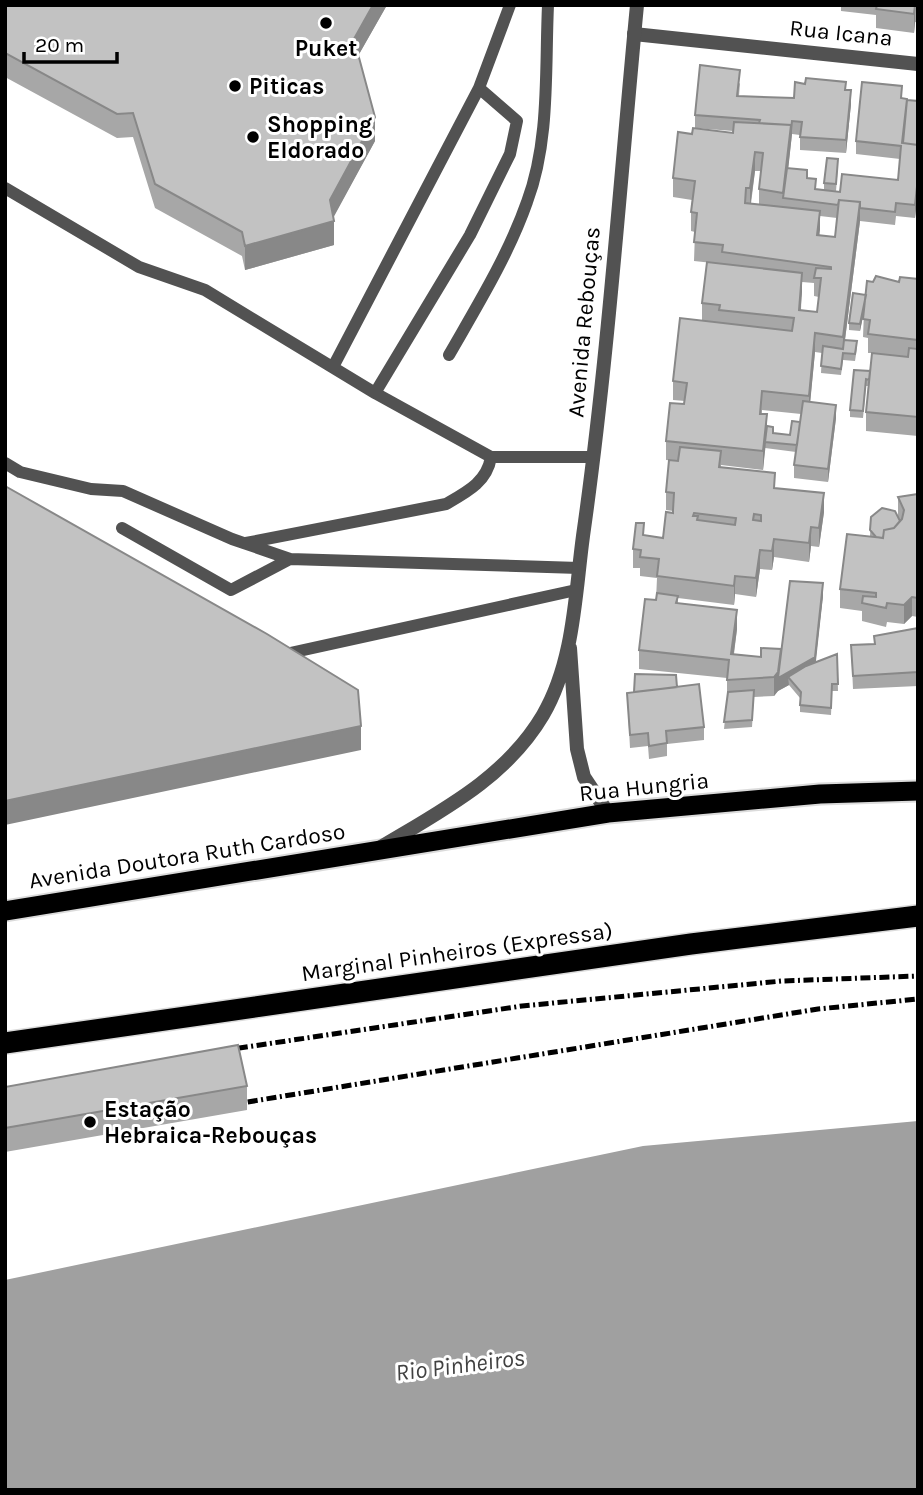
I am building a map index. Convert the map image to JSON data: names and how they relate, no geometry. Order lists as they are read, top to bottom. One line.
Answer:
{"streets":{"highway":["Rua Hungria","Avenida Doutora Ruth Cardoso","Marginal Pinheiros (Expressa)"],"street":["Rua Icana","Avenida Rebouças"]},"crossings":[["Rua Icana","Avenida Rebouças"],["Avenida Rebouças","Rua Hungria"],["Avenida Rebouças","Avenida Doutora Ruth Cardoso"],["Rua Hungria","Avenida Doutora Ruth Cardoso"]],"water":["Rio Pinheiros"],"places":["Puket","Piticas","Shopping Eldorado","Estação Hebraica-Rebouças"],"scale_bar":"20 m"}
